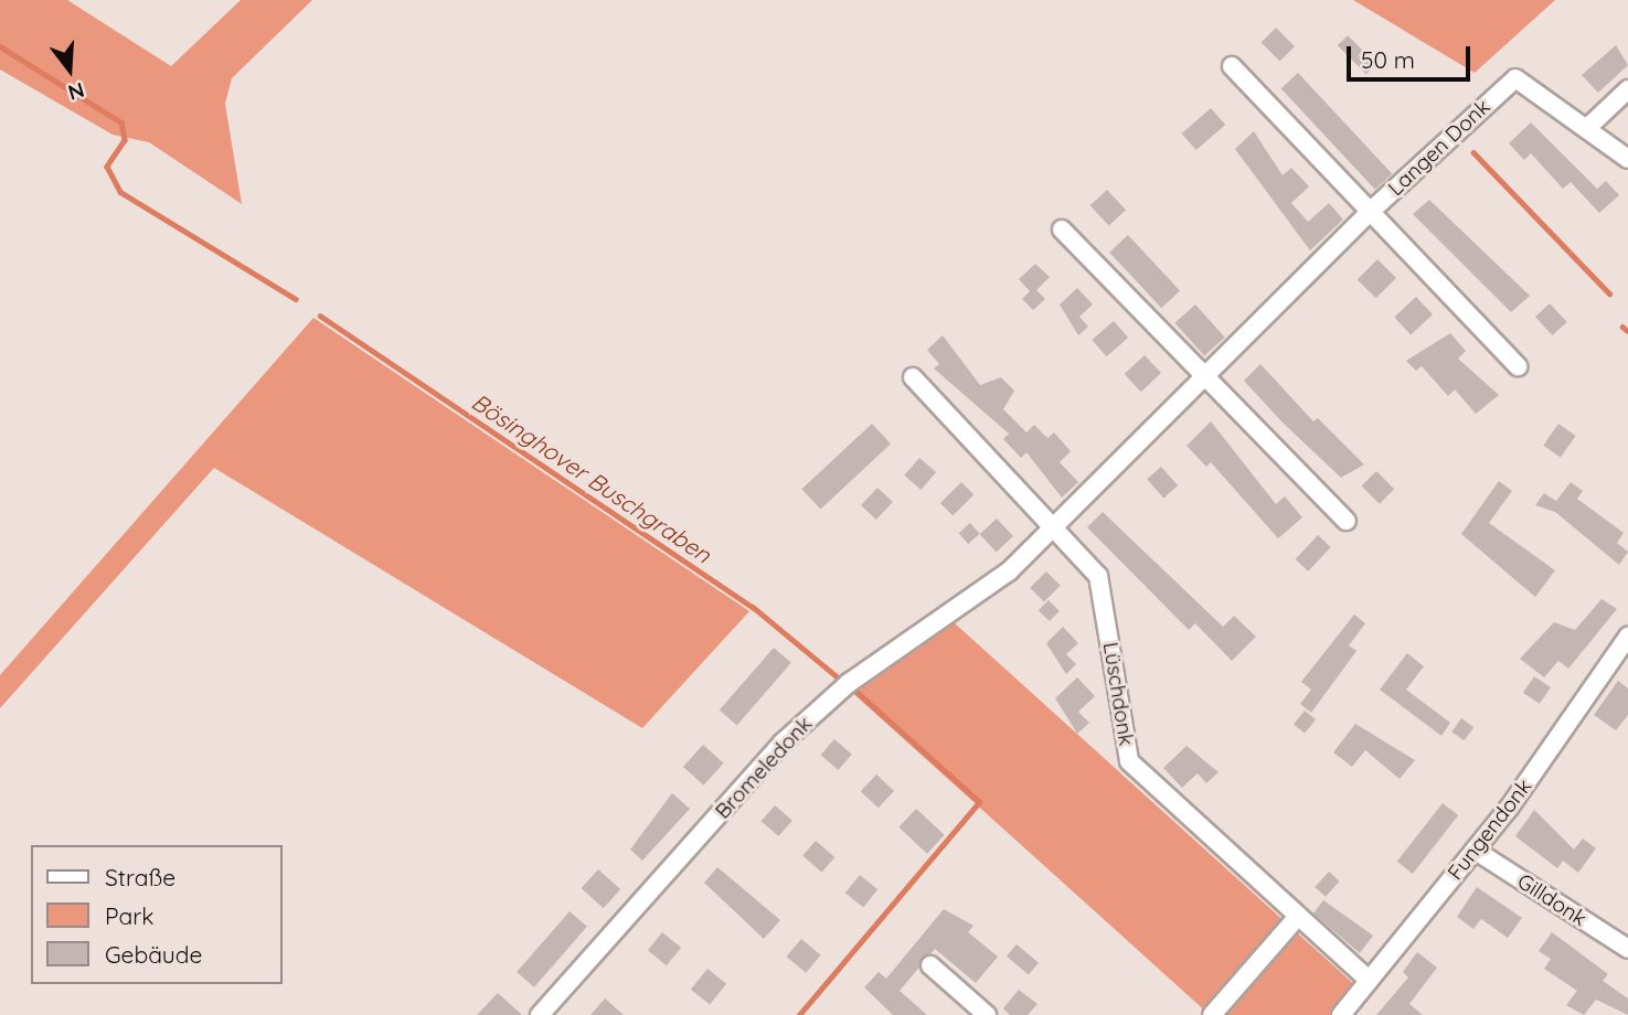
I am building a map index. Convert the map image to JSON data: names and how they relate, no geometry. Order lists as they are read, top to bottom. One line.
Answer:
{"streets":{"street":["Langen Donk","Lüschdonk","Bromeledonk","Fungendonk","Gilldonk"]},"crossings":[["Langen Donk","Lüschdonk"],["Langen Donk","Bromeledonk"],["Lüschdonk","Bromeledonk"],["Lüschdonk","Fungendonk"],["Fungendonk","Gilldonk"]],"water":["Bösinghover Buschgraben"],"legend":["Straße","Park","Gebäude"],"scale_bar":"50 m","north":"bottom"}
